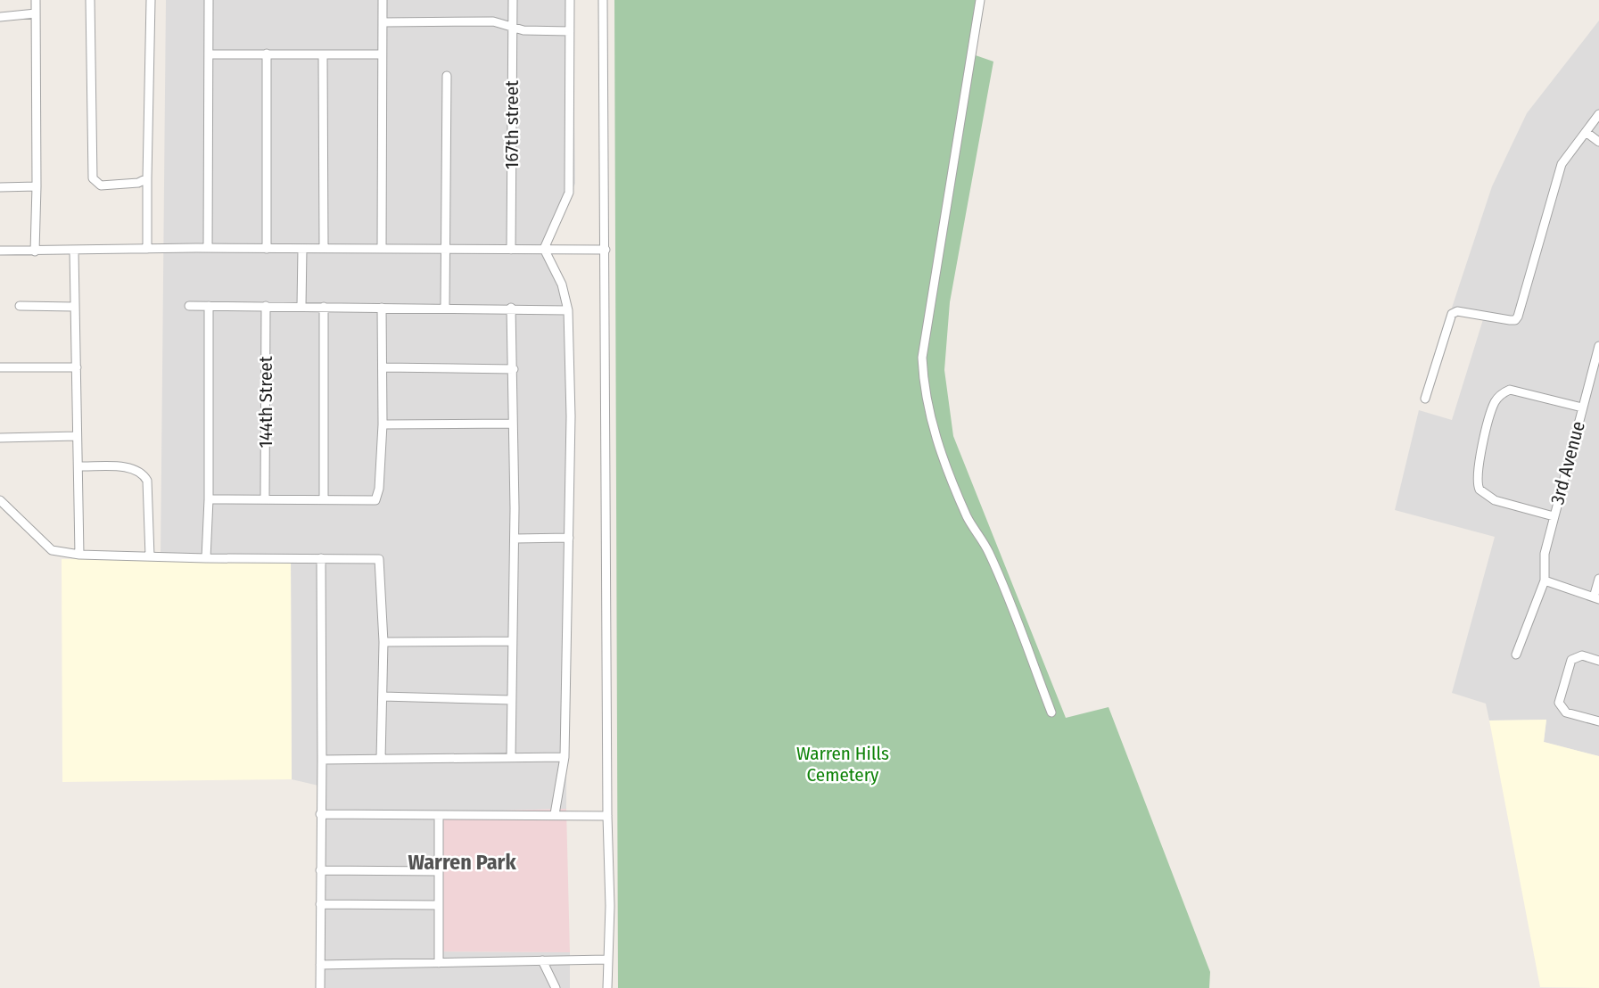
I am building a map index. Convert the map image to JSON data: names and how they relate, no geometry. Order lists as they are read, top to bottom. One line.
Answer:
{"streets":{"street":["167th street","144th Street","3rd Avenue"]},"districts":["Warren Park"],"parks":["Warren Hills Cemetery"]}
